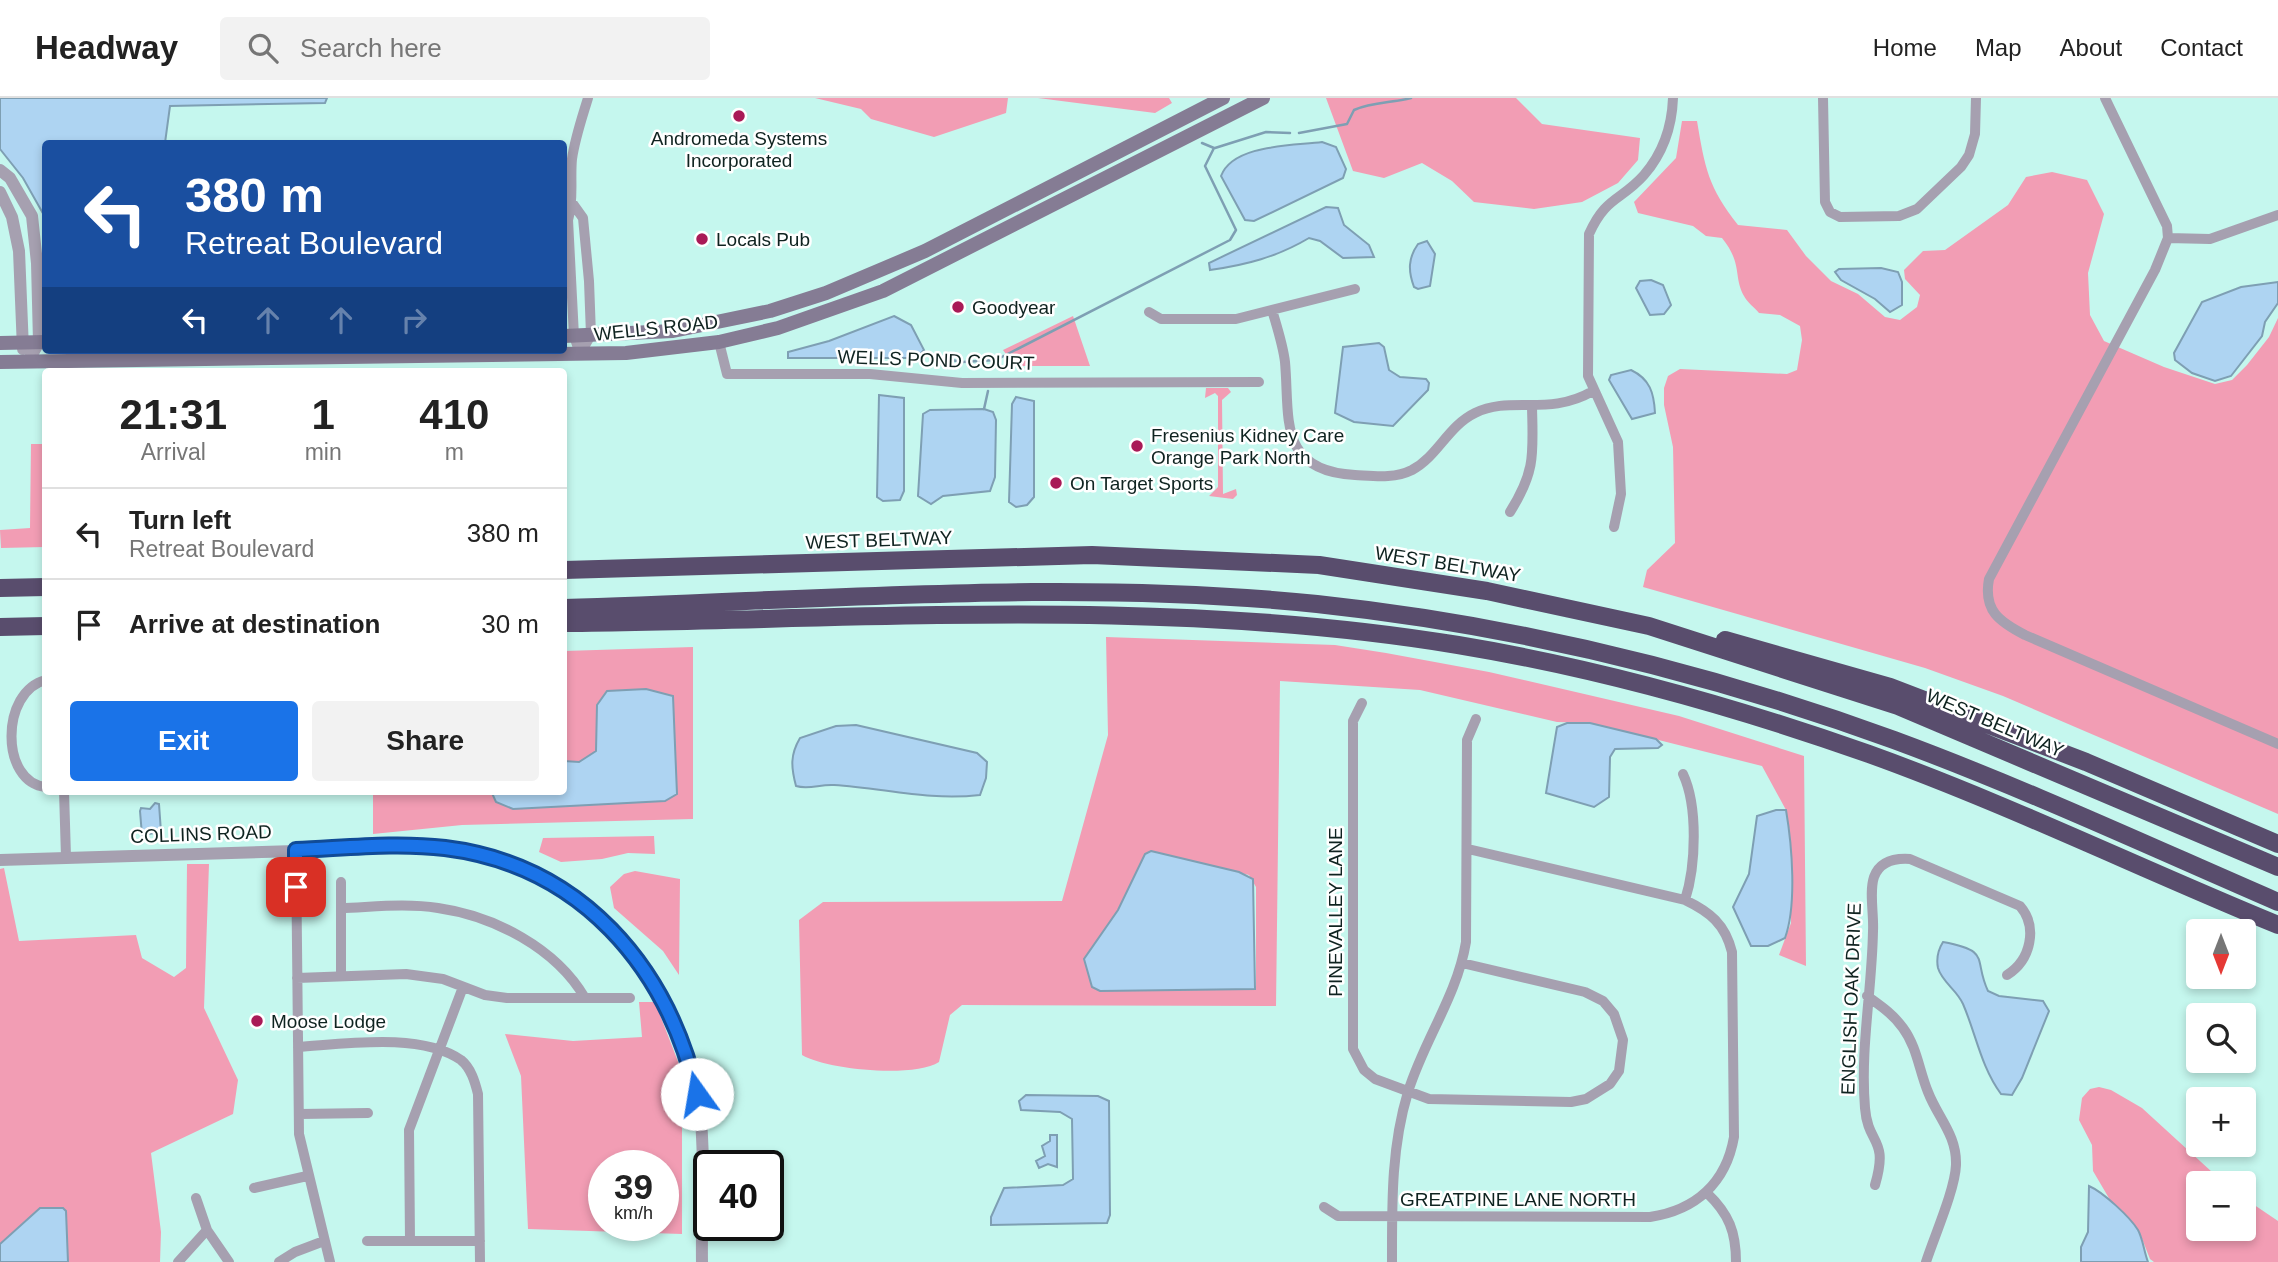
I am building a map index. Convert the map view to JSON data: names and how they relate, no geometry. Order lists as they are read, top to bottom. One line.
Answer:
{"streets":{"highway":["WEST BELTWAY"],"main road":["WELLS ROAD"],"street":["WELLS POND COURT","COLLINS ROAD","PINEVALLEY LANE","ENGLISH OAK DRIVE","GREATPINE LANE NORTH"]},"crossings":[["WELLS ROAD","WELLS POND COURT"]],"places":["Andromeda Systems Incorporated","Locals Pub","Goodyear","Fresenius Kidney Care Orange Park North","On Target Sports","Moose Lodge"],"north":"bottom","page":{"header":"Headway","search":"Search here","nav":["Home","Map","About","Contact"],"turn":["380 m","Retreat Boulevard"],"eta":["21:31","Arrival","1","min","410","m"],"list":[{"name":"Turn left","note":"Retreat Boulevard","value":"380 m"},{"name":"Arrive at destination","value":"30 m"}],"buttons":["Exit","Share"],"map_buttons":["+","−"],"speed":"39 km/h","limit":"40"}}
